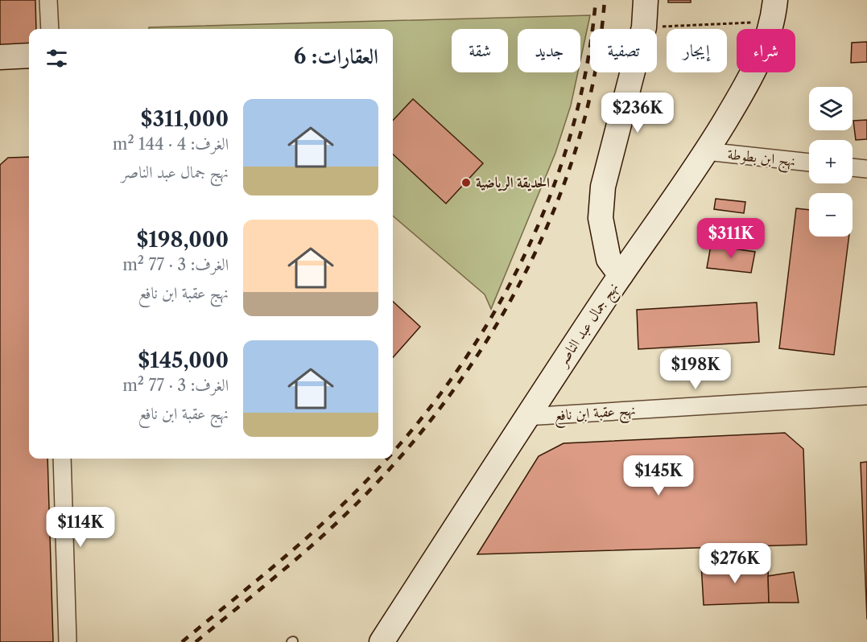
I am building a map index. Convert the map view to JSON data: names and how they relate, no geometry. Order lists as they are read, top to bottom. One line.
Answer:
{"streets":{"street":["نهج ابن بطوطة","نهج جمال عبد الناصر","نهج عقبة ابن نافع"]},"crossings":[["نهج ابن بطوطة","نهج جمال عبد الناصر"],["نهج جمال عبد الناصر","نهج عقبة ابن نافع"]],"places":["الحديقة الرياضية"],"page":{"chip":["شراء","إيجار","تصفية","جديد","شقة"],"heading":"العقارات: 6","map_buttons":["+","−"],"list":[{"name":"$311,000","note":"الغرف: 4 · 144 m² · نهج جمال عبد الناصر"},{"name":"$198,000","note":"الغرف: 3 · 77 m² · نهج عقبة ابن نافع"},{"name":"$145,000","note":"الغرف: 3 · 77 m² · نهج عقبة ابن نافع"}],"price":["$236K","$311K","$198K","$145K","$114K","$276K"]}}
